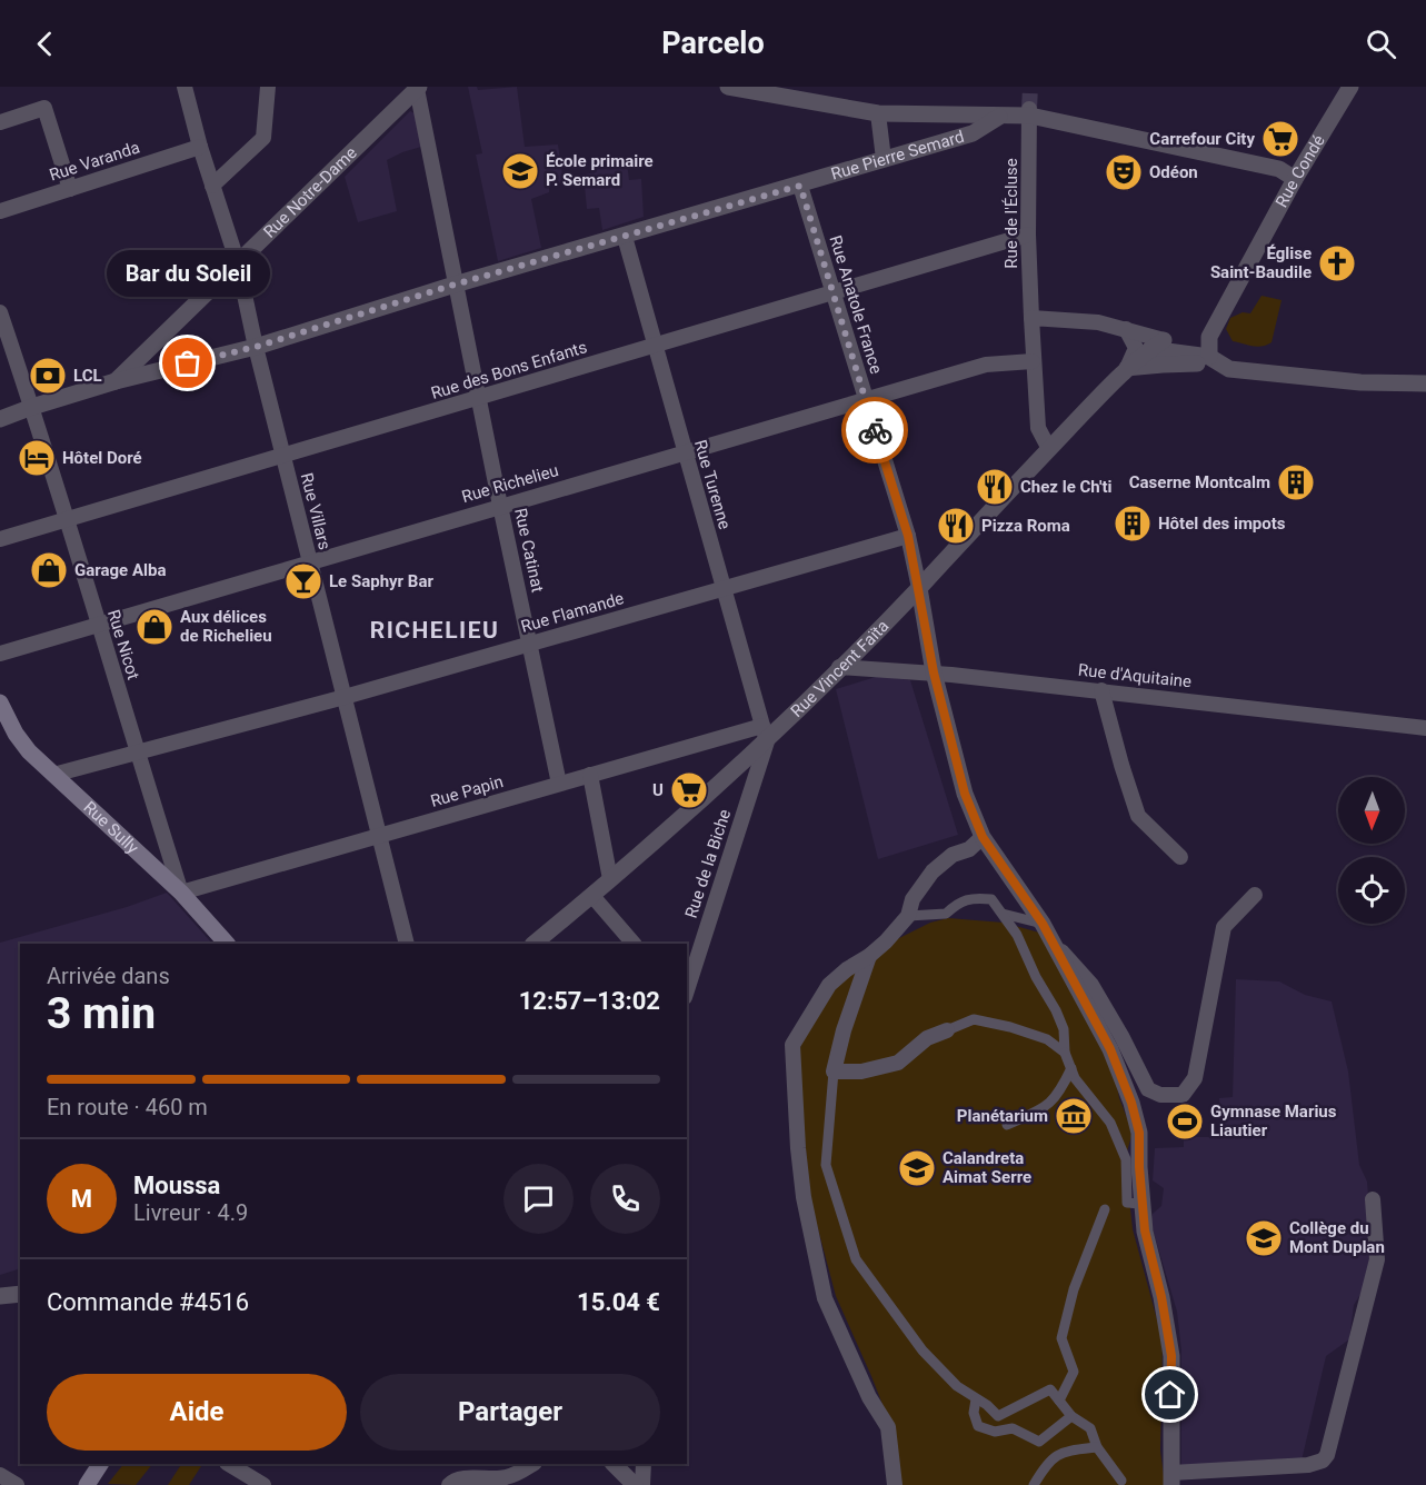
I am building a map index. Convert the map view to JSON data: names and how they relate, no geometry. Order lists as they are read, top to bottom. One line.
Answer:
{"streets":{"main road":["Rue Sully"],"street":["Rue Pierre Semard","Rue Varanda","Rue Condé","Rue Notre-Dame","Rue de l'Écluse","Rue Anatole France","Rue des Bons Enfants","Rue Richelieu","Rue Turenne","Rue Villars","Rue Catinat","Rue Flamande","Rue Nicot","Rue Vincent Faïta","Rue d'Aquitaine","Rue Papin","Rue de la Biche"]},"crossings":[["Rue Pierre Semard","Rue Condé"],["Rue Pierre Semard","Rue Notre-Dame"],["Rue Pierre Semard","Rue de l'Écluse"],["Rue Pierre Semard","Rue Anatole France"],["Rue Pierre Semard","Rue Turenne"],["Rue Pierre Semard","Rue Villars"],["Rue Pierre Semard","Rue Catinat"],["Rue Pierre Semard","Rue Nicot"],["Rue Varanda","Rue Villars"],["Rue Notre-Dame","Rue Villars"],["Rue Notre-Dame","Rue Catinat"],["Rue de l'Écluse","Rue des Bons Enfants"],["Rue de l'Écluse","Rue Richelieu"],["Rue de l'Écluse","Rue Vincent Faïta"],["Rue Anatole France","Rue des Bons Enfants"],["Rue Anatole France","Rue Richelieu"],["Rue Anatole France","Rue Flamande"],["Rue Anatole France","Rue Vincent Faïta"],["Rue des Bons Enfants","Rue Turenne"],["Rue des Bons Enfants","Rue Villars"],["Rue des Bons Enfants","Rue Catinat"],["Rue des Bons Enfants","Rue Nicot"],["Rue Richelieu","Rue Turenne"],["Rue Richelieu","Rue Villars"],["Rue Richelieu","Rue Catinat"],["Rue Richelieu","Rue Nicot"],["Rue Turenne","Rue Flamande"],["Rue Turenne","Rue Vincent Faïta"],["Rue Turenne","Rue Papin"],["Rue Turenne","Rue de la Biche"],["Rue Villars","Rue Flamande"],["Rue Villars","Rue Papin"],["Rue Catinat","Rue Flamande"],["Rue Catinat","Rue Papin"],["Rue Flamande","Rue Nicot"],["Rue Flamande","Rue Sully"],["Rue Nicot","Rue Papin"],["Rue Nicot","Rue Sully"],["Rue Vincent Faïta","Rue d'Aquitaine"],["Rue Vincent Faïta","Rue Papin"],["Rue Vincent Faïta","Rue de la Biche"],["Rue Papin","Rue Sully"],["Rue Papin","Rue de la Biche"]],"districts":["RICHELIEU"],"places":{"supermarket":["Carrefour City","U"],"school or university":["École primaire P. Semard","Calandreta Aimat Serre","Collège du Mont Duplan"],"theatre":["Odéon"],"church":["Église Saint-Baudile"],"other":["Bar du Soleil"],"bank":["LCL"],"hotel":["Hôtel Doré"],"building":["Caserne Montcalm","Hôtel des impots"],"restaurant":["Chez le Ch'ti","Pizza Roma"],"shop":["Garage Alba","Aux délices de Richelieu"],"bar":["Le Saphyr Bar"],"museum":["Planétarium"],"sports":["Gymnase Marius Liautier"]},"north":"bottom","page":{"header":"Parcelo","bubble":"Bar du Soleil","heading":["3 min","Arrivée dans","12:57–13:02"],"panel":["Moussa","Livreur · 4.9","Commande #4516","15.04 €"],"bar":"En route · 460 m","round":"M","buttons":["Aide","Partager"]}}
